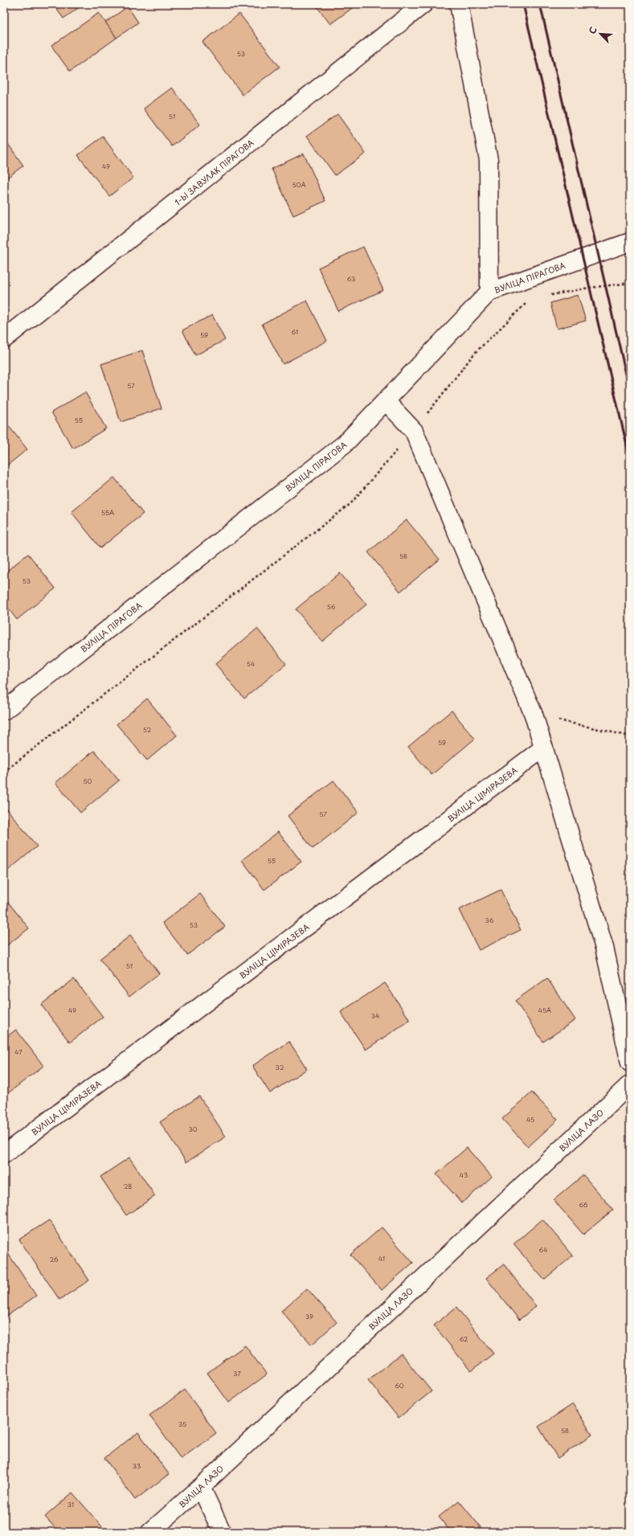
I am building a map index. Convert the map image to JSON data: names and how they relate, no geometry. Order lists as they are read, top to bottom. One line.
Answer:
{"streets":{"street":["1-Ы ЗАВУЛАК ПІРАГОВА","ВУЛІЦА ПІРАГОВА","ВУЛІЦА ЦІМІРАЗЕВА","ВУЛІЦА ЛАЗО"]},"house_numbers":["53","51","49","50А","63","61","59","57","55","55А","58","53","56","54","52","59","50","57","55","36","53","51","49","45А","34","47","32","45","30","43","28","66","64","41","26","39","62","37","60","35","58","33","31"],"north":"top left"}
